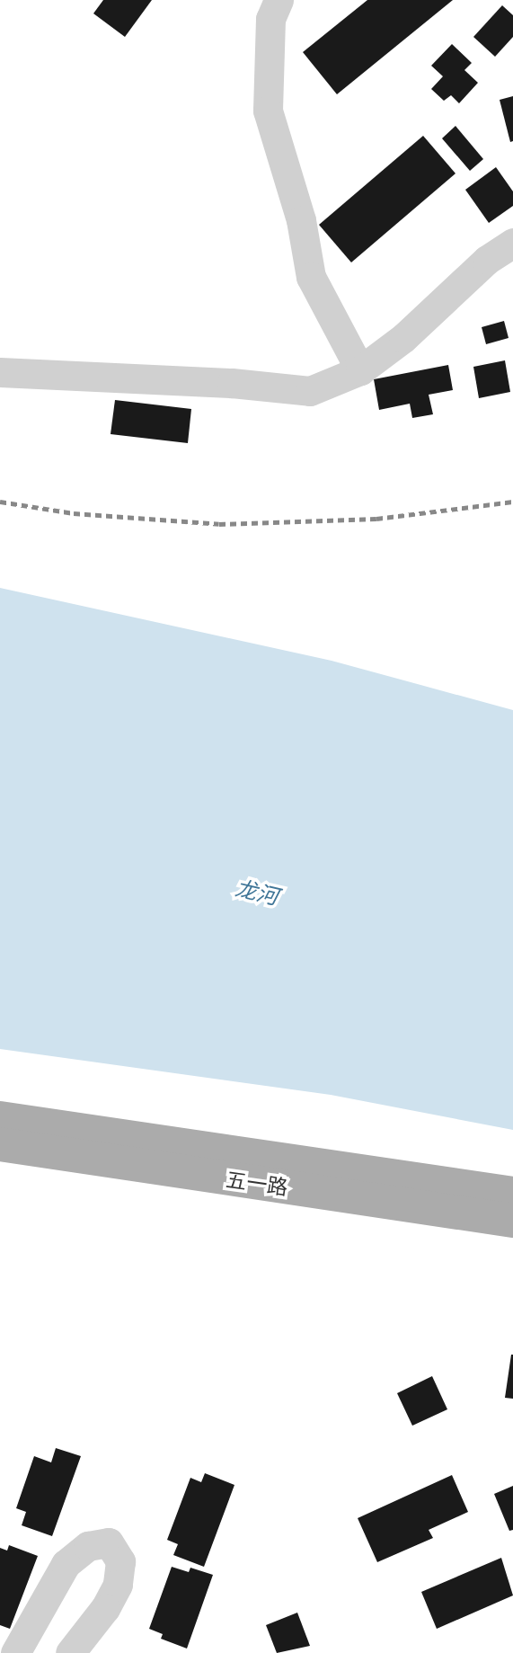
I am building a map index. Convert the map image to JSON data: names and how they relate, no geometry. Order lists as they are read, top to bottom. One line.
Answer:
{"streets":{"main road":["五一路"]},"water":["龙河"]}
